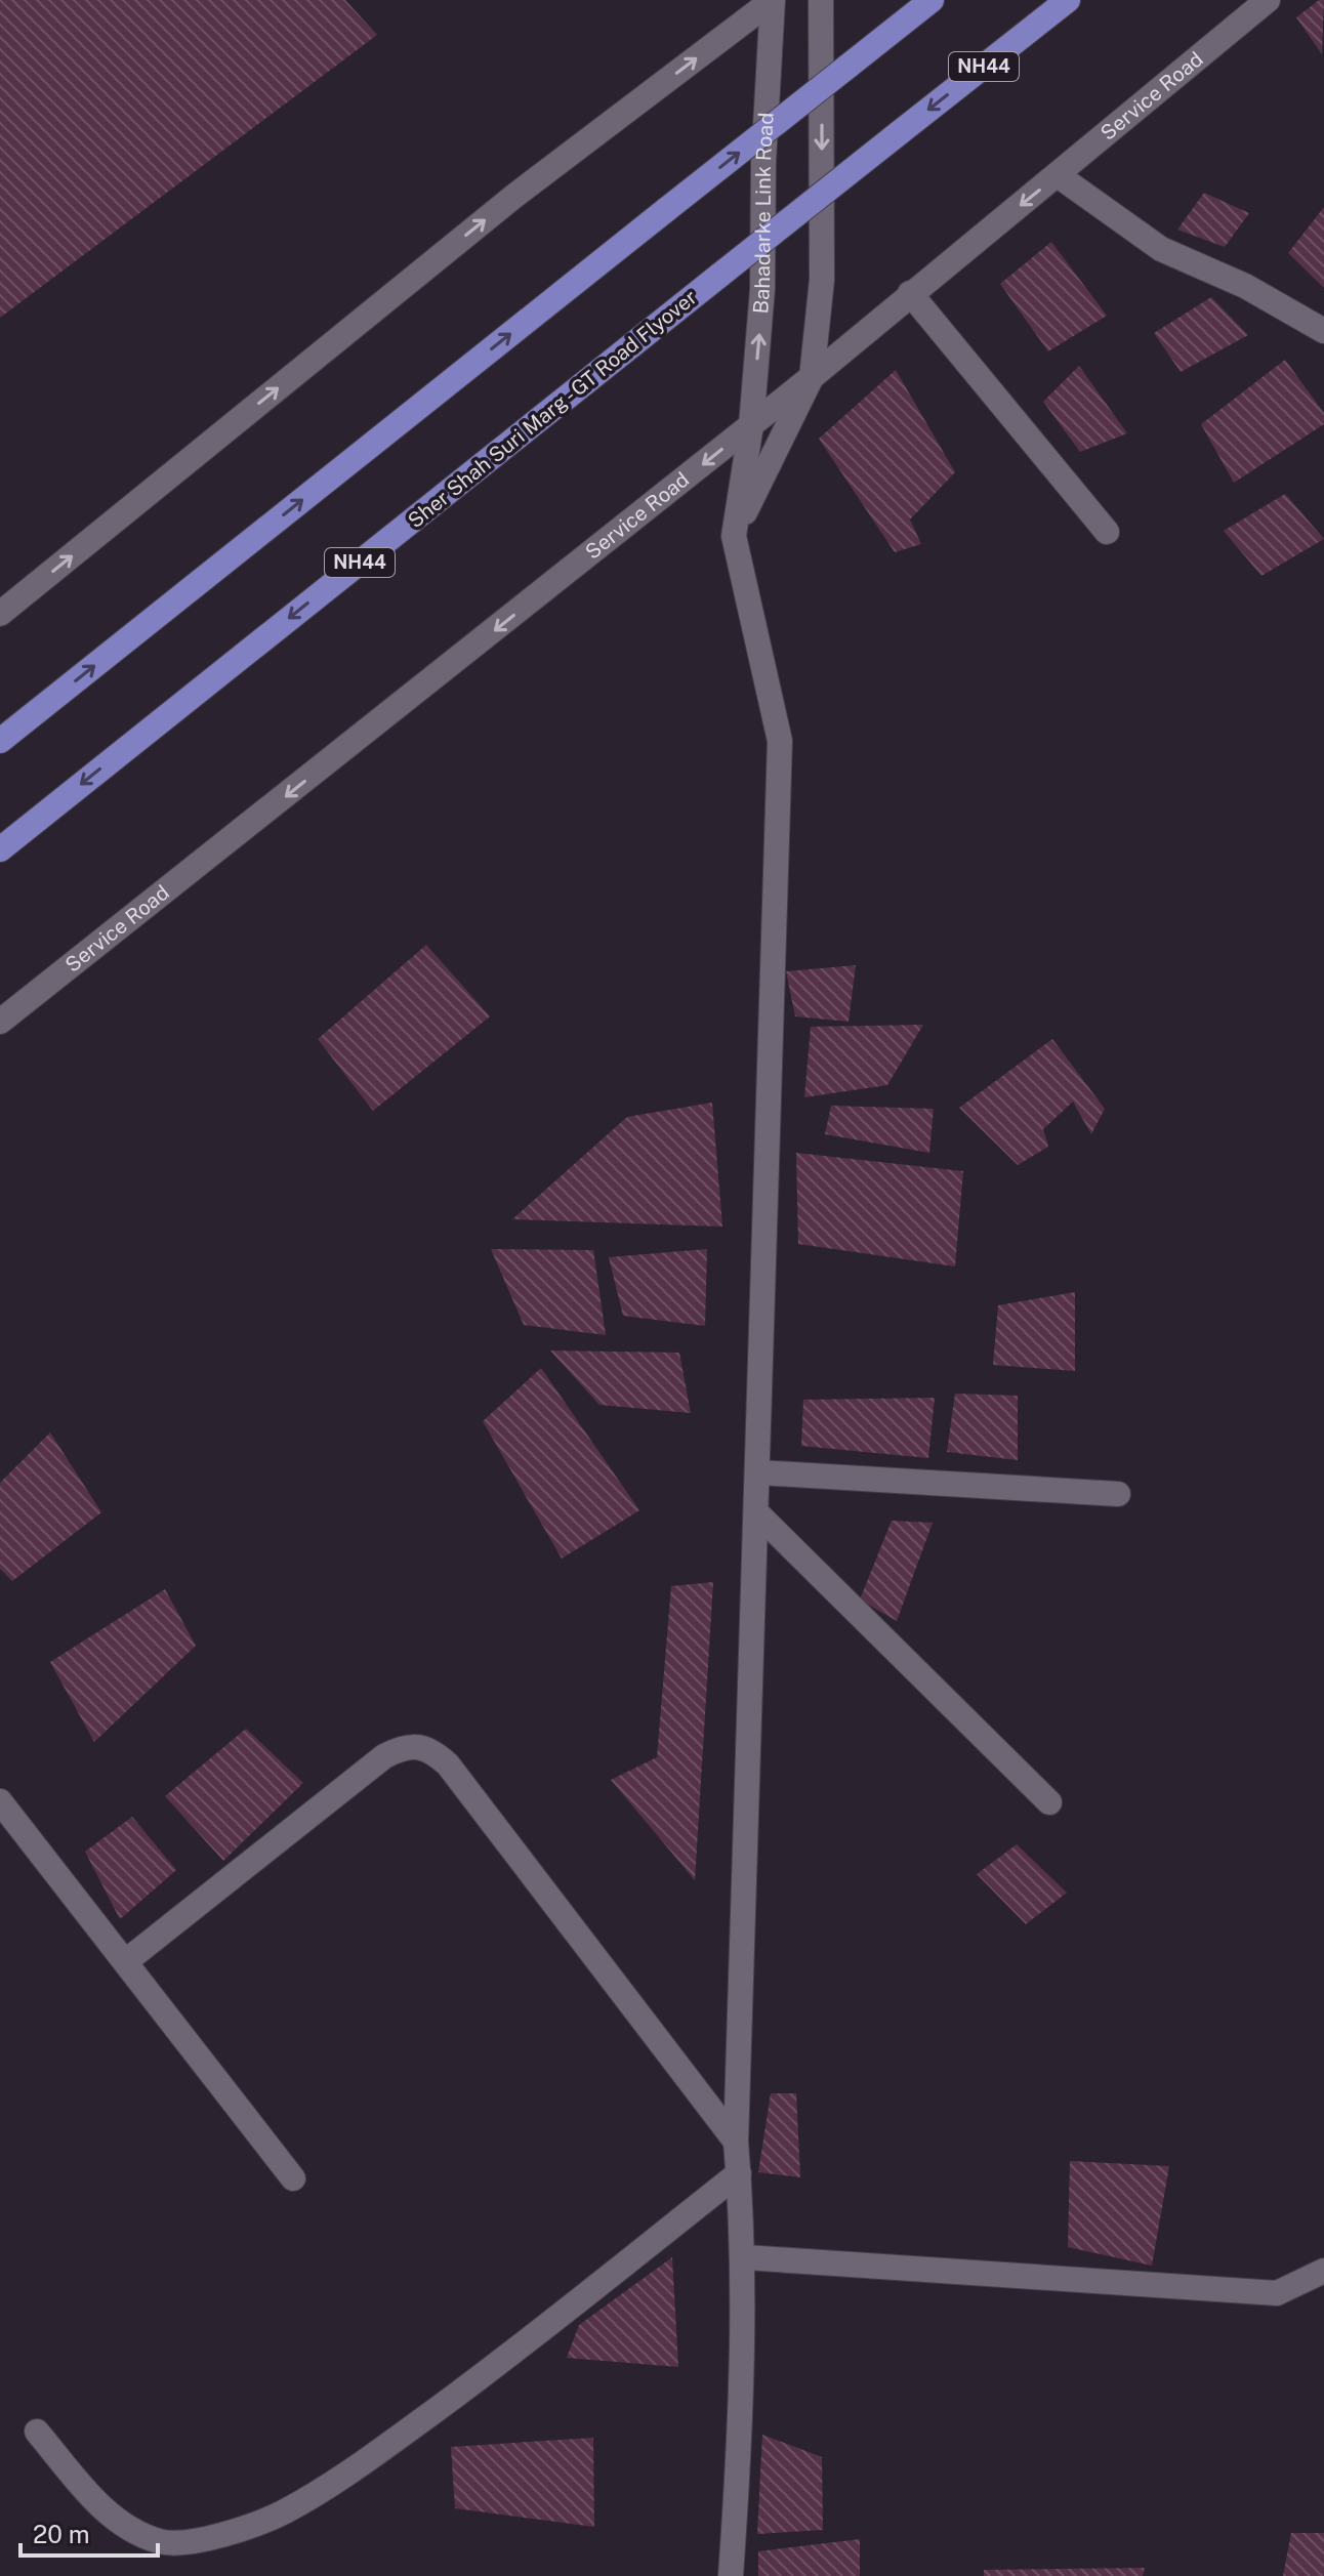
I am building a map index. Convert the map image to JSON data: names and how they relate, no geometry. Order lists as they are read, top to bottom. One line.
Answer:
{"streets":{"highway":["NH44","Sher Shah Suri Marg - GT Road Flyover"],"street":["Service Road","Bahadarke Link Road"]},"crossings":[["Service Road","Bahadarke Link Road"]],"one_way":["Service Road"],"scale_bar":"20 m"}
